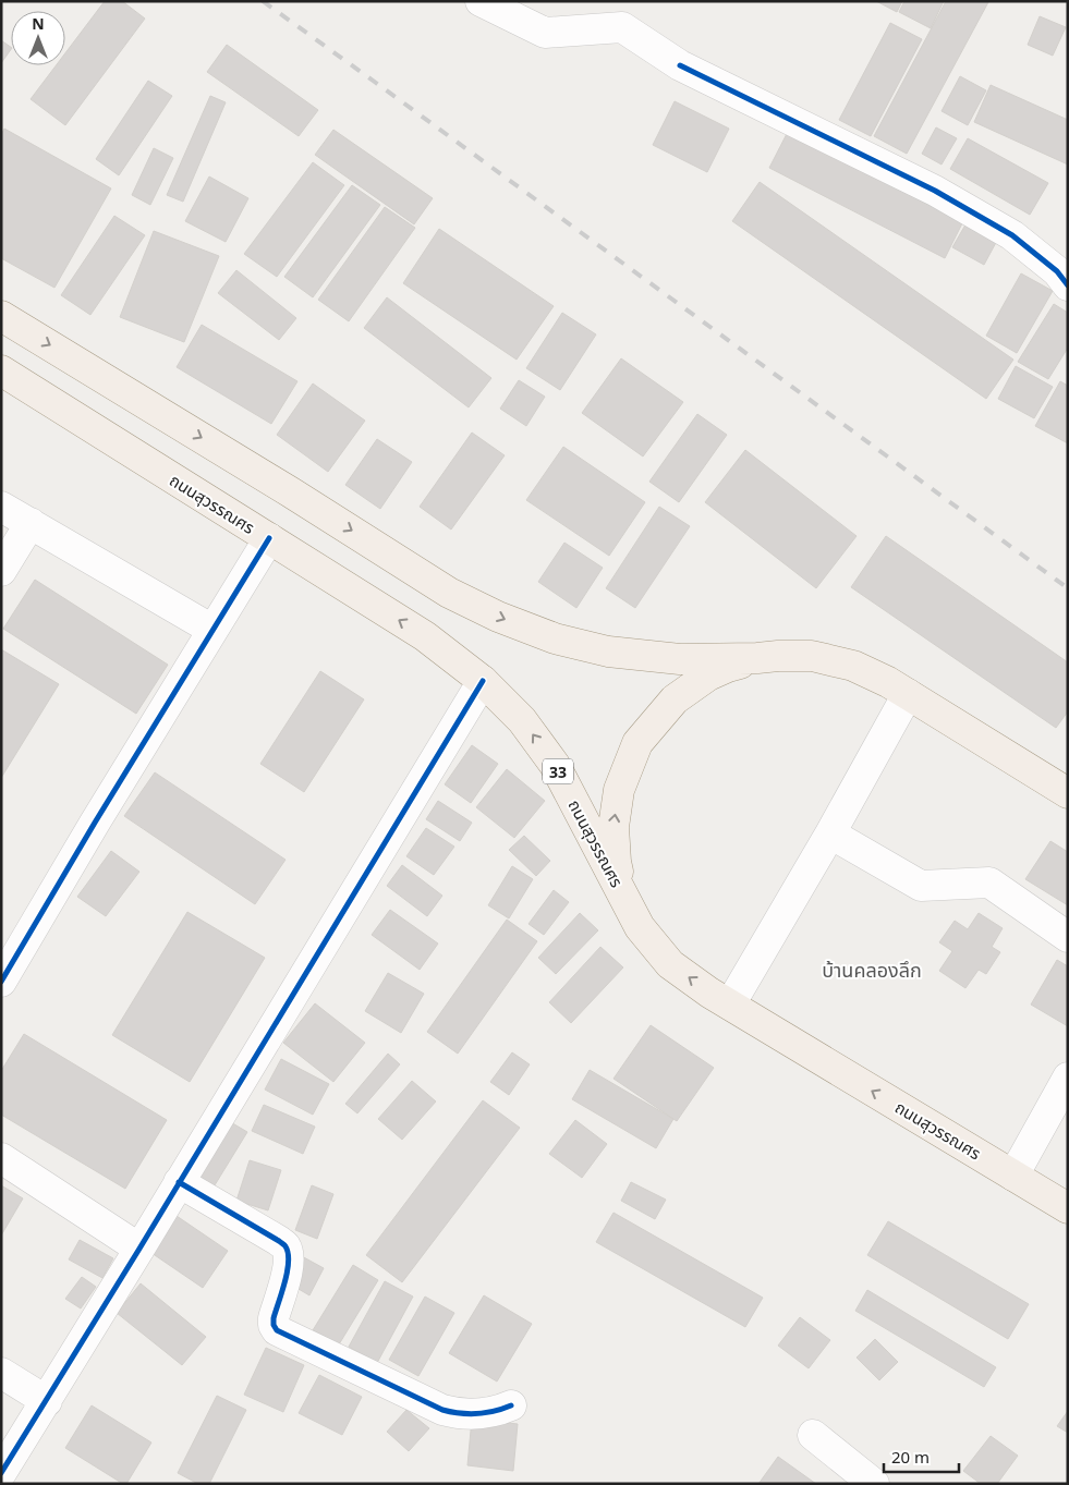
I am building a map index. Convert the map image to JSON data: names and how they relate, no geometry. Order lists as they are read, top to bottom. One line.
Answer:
{"streets":{"main road":["ถนนสุวรรณศร","33"]},"districts":["บ้านคลองลึก"],"scale_bar":"20 m","north":"top"}
